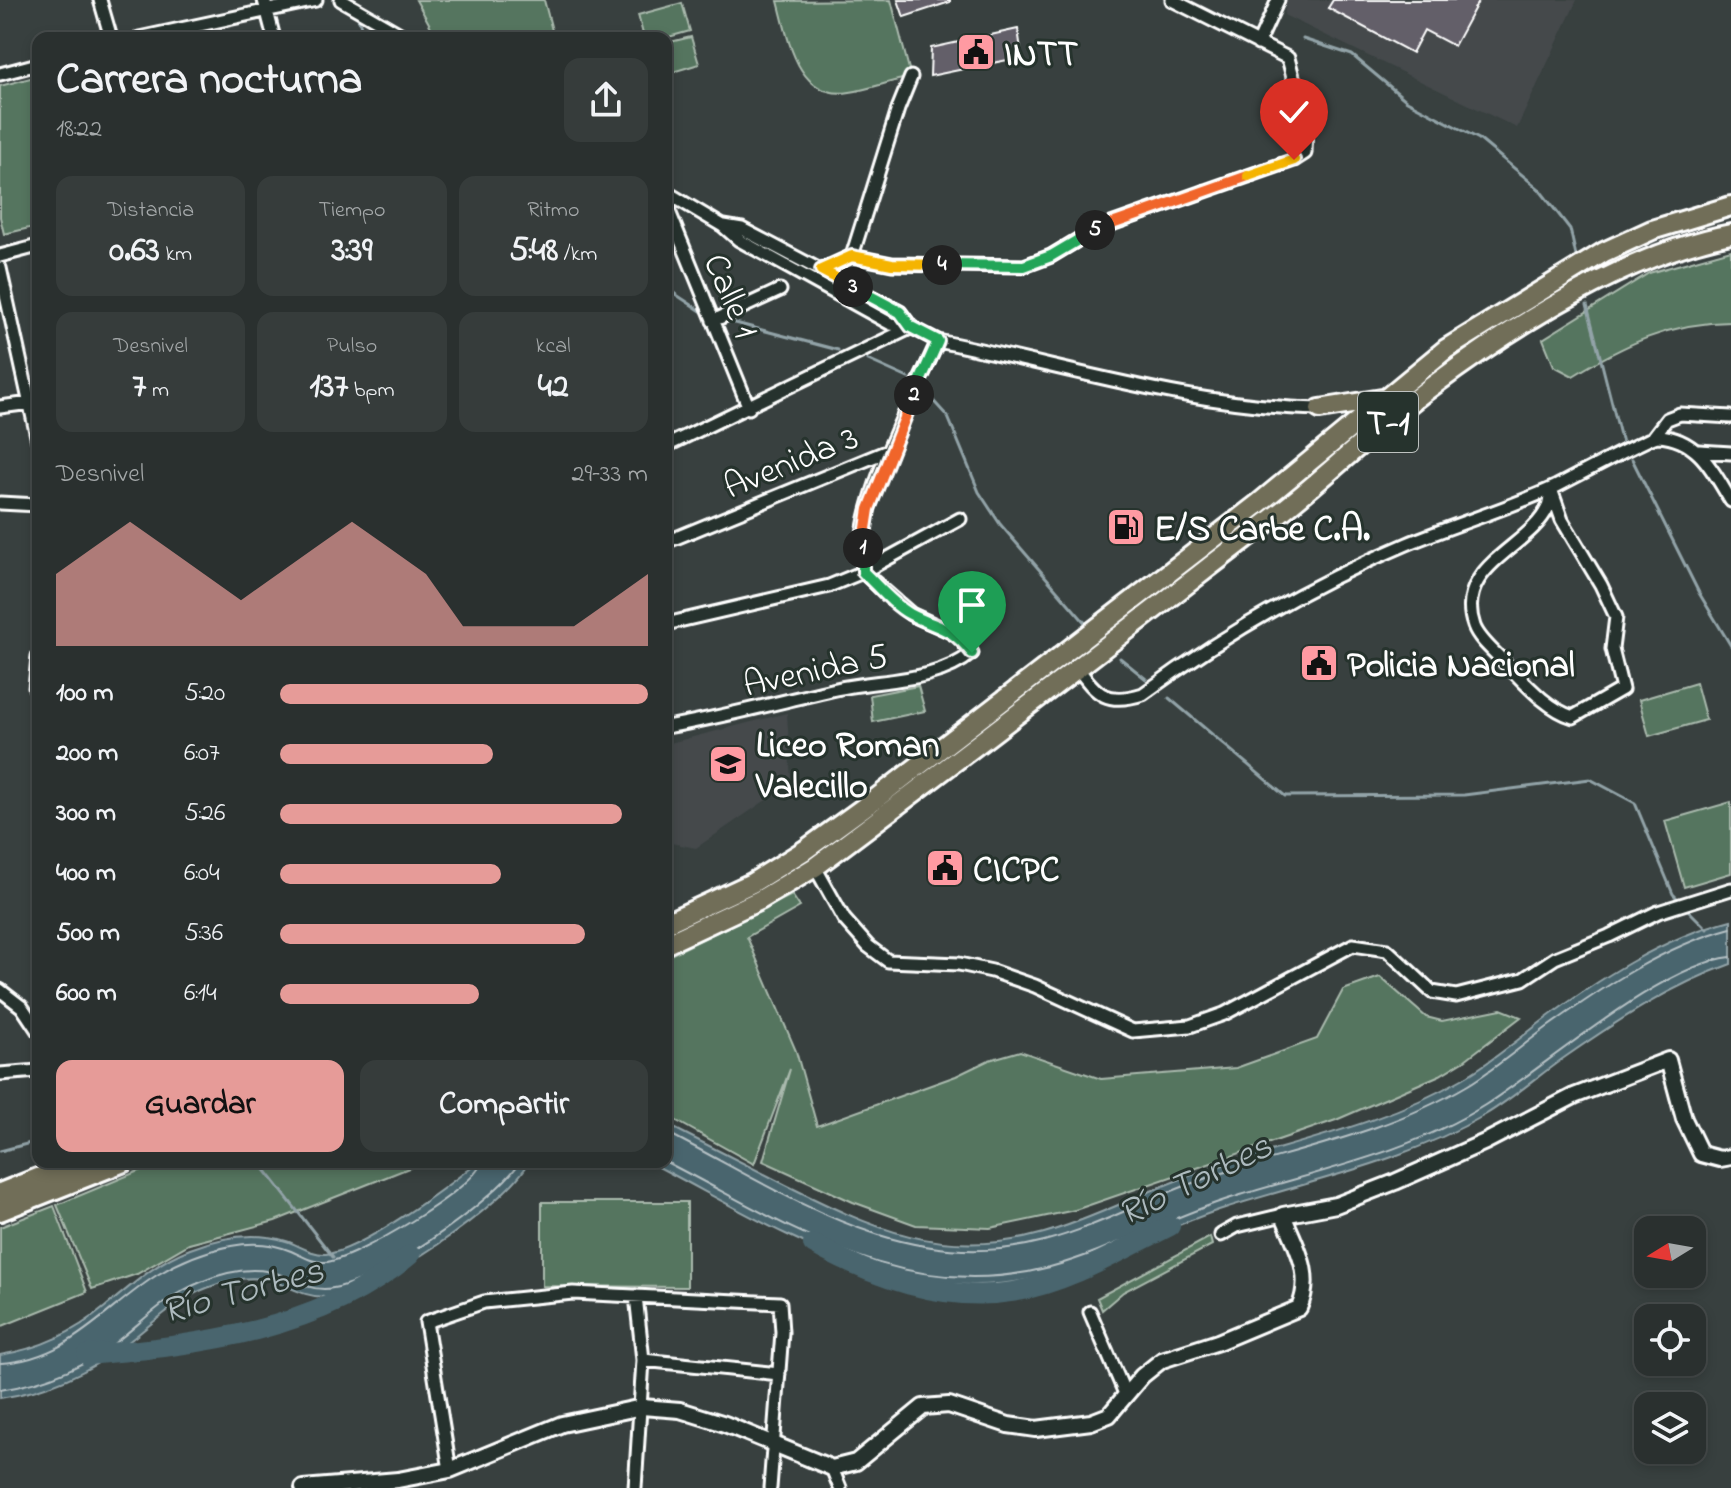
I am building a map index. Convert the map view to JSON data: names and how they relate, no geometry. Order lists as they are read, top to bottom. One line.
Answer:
{"streets":{"highway":["T-1"],"street":["Calle 1","Avenida 3","Avenida 5"]},"water":["Río Torbes"],"places":{"public building":["INTT","Policia Nacional","CICPC"],"fuel station":["E/S Carbe C.A."],"school or university":["Liceo Roman Valecillo"]},"north":"left","page":{"heading":["Carrera nocturna","18:22"],"stats":[["Distancia","0.63 km"],["Tiempo","3:39"],["Ritmo","5:48 /km"],["Desnivel","7 m"],["Pulso","137 bpm"],["kcal","42"]],"pins":["5","4","3","2","1"],"chart":["Desnivel","29–33 m"],"list":[{"name":"100 m","note":"5:20"},{"name":"200 m","note":"6:07"},{"name":"300 m","note":"5:26"},{"name":"400 m","note":"6:04"},{"name":"500 m","note":"5:36"},{"name":"600 m","note":"6:14"}],"buttons":["Guardar","Compartir"]}}
